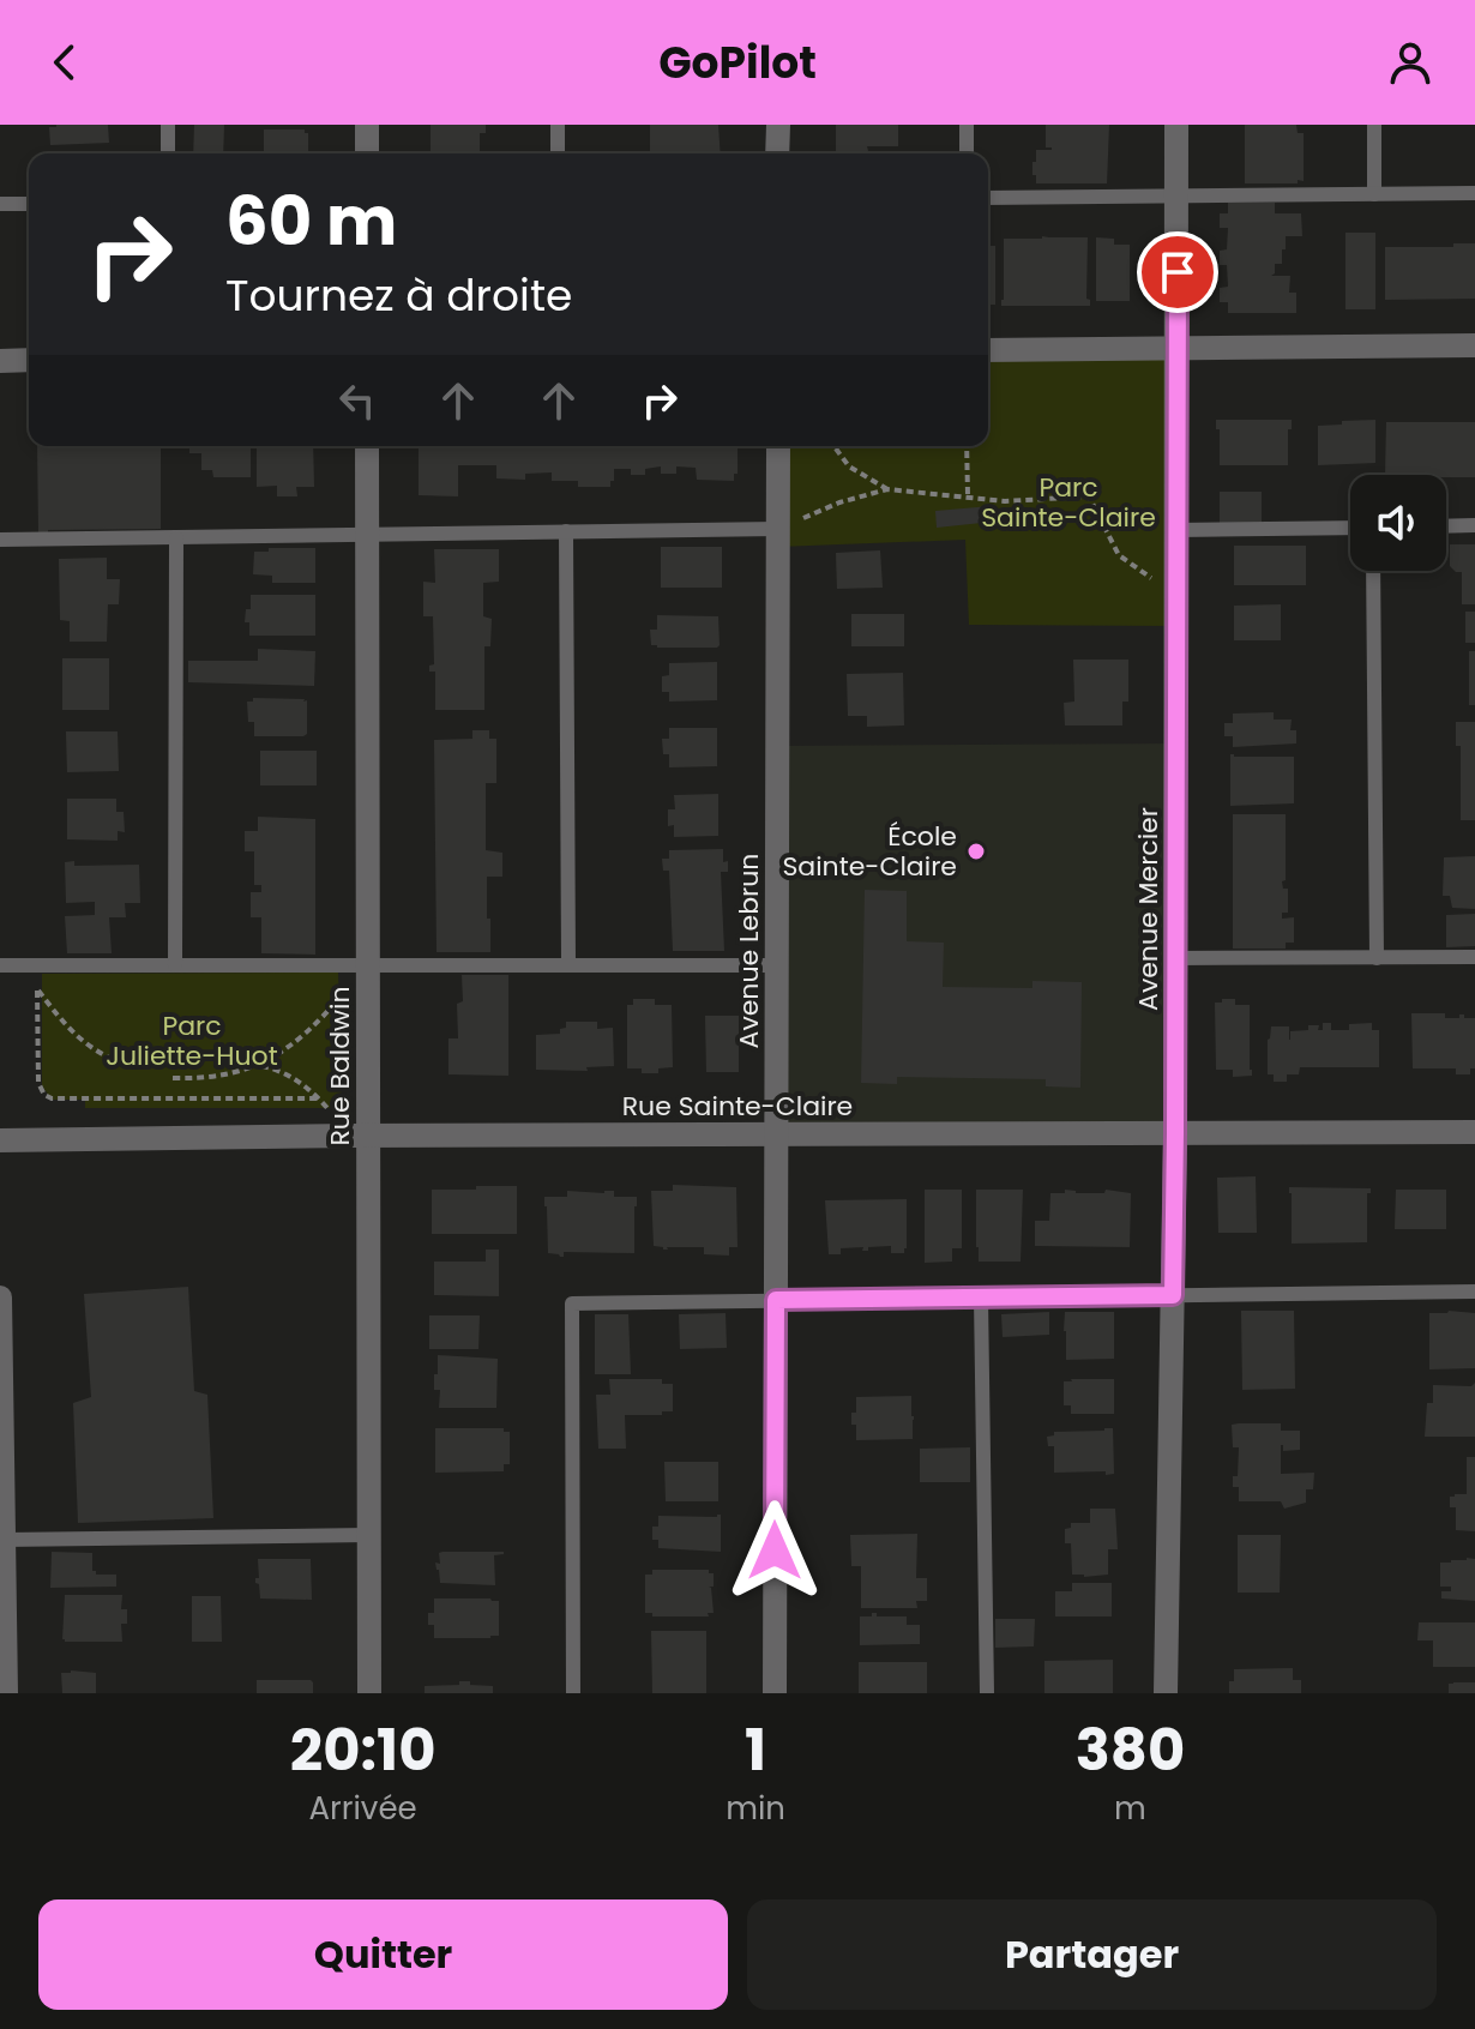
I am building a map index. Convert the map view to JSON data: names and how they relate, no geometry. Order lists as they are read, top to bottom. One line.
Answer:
{"streets":{"street":["Avenue Mercier","Avenue Lebrun","Rue Baldwin","Rue Sainte-Claire"]},"crossings":[["Avenue Mercier","Rue Sainte-Claire"],["Avenue Lebrun","Rue Sainte-Claire"],["Rue Baldwin","Rue Sainte-Claire"]],"parks":["Parc Sainte-Claire","Parc Juliette-Huot"],"places":["École Sainte-Claire"],"page":{"header":"GoPilot","turn":["60 m","Tournez à droite"],"eta":["20:10","Arrivée","1","min","380","m"],"buttons":["Quitter","Partager"]}}
